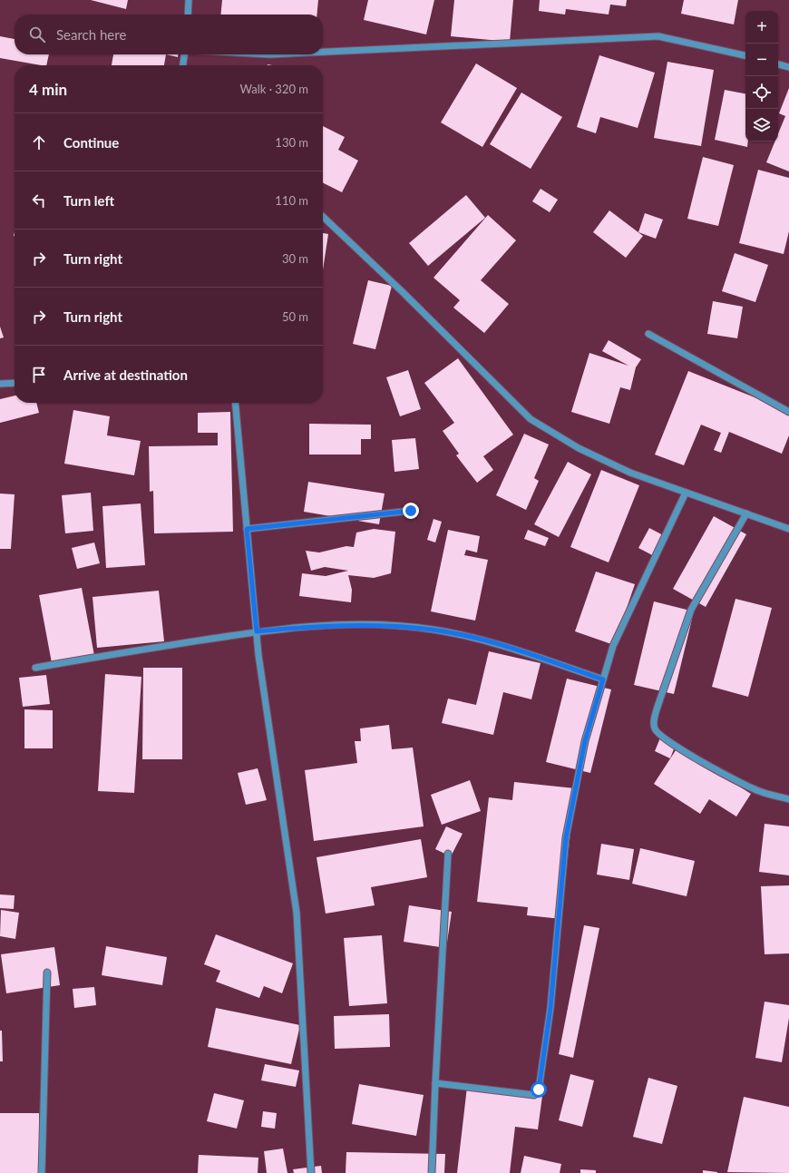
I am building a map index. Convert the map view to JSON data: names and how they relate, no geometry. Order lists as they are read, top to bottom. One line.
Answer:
{"page":{"map_buttons":["+","−"],"search":"Search here","heading":["4 min","Walk · 320 m"],"list":[["Continue","130 m"],["Turn left","110 m"],["Turn right","30 m"],["Turn right","50 m"],"Arrive at destination"]}}
